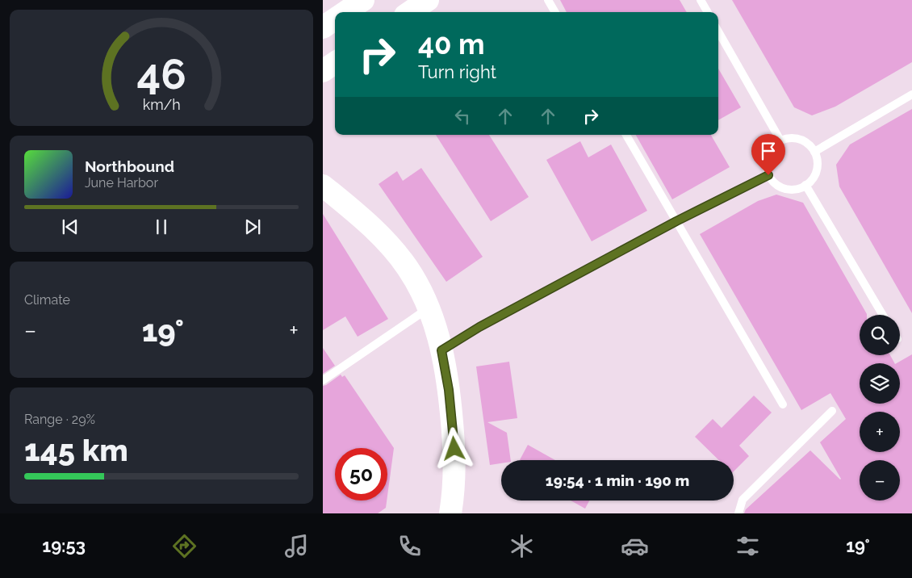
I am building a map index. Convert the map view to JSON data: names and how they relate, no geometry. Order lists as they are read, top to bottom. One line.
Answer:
{"page":{"turn":["40 m","Turn right"],"song":["Northbound","June Harbor"],"tile":["Climate",["Range · 29%","145 km"]],"heat":["−","19°","+"],"map_buttons":["+","−"],"limit":"50","trip":"19:54 · 1 min · 190 m","tabs":["19:53","19°"],"gauge":["46","km/h"]}}
